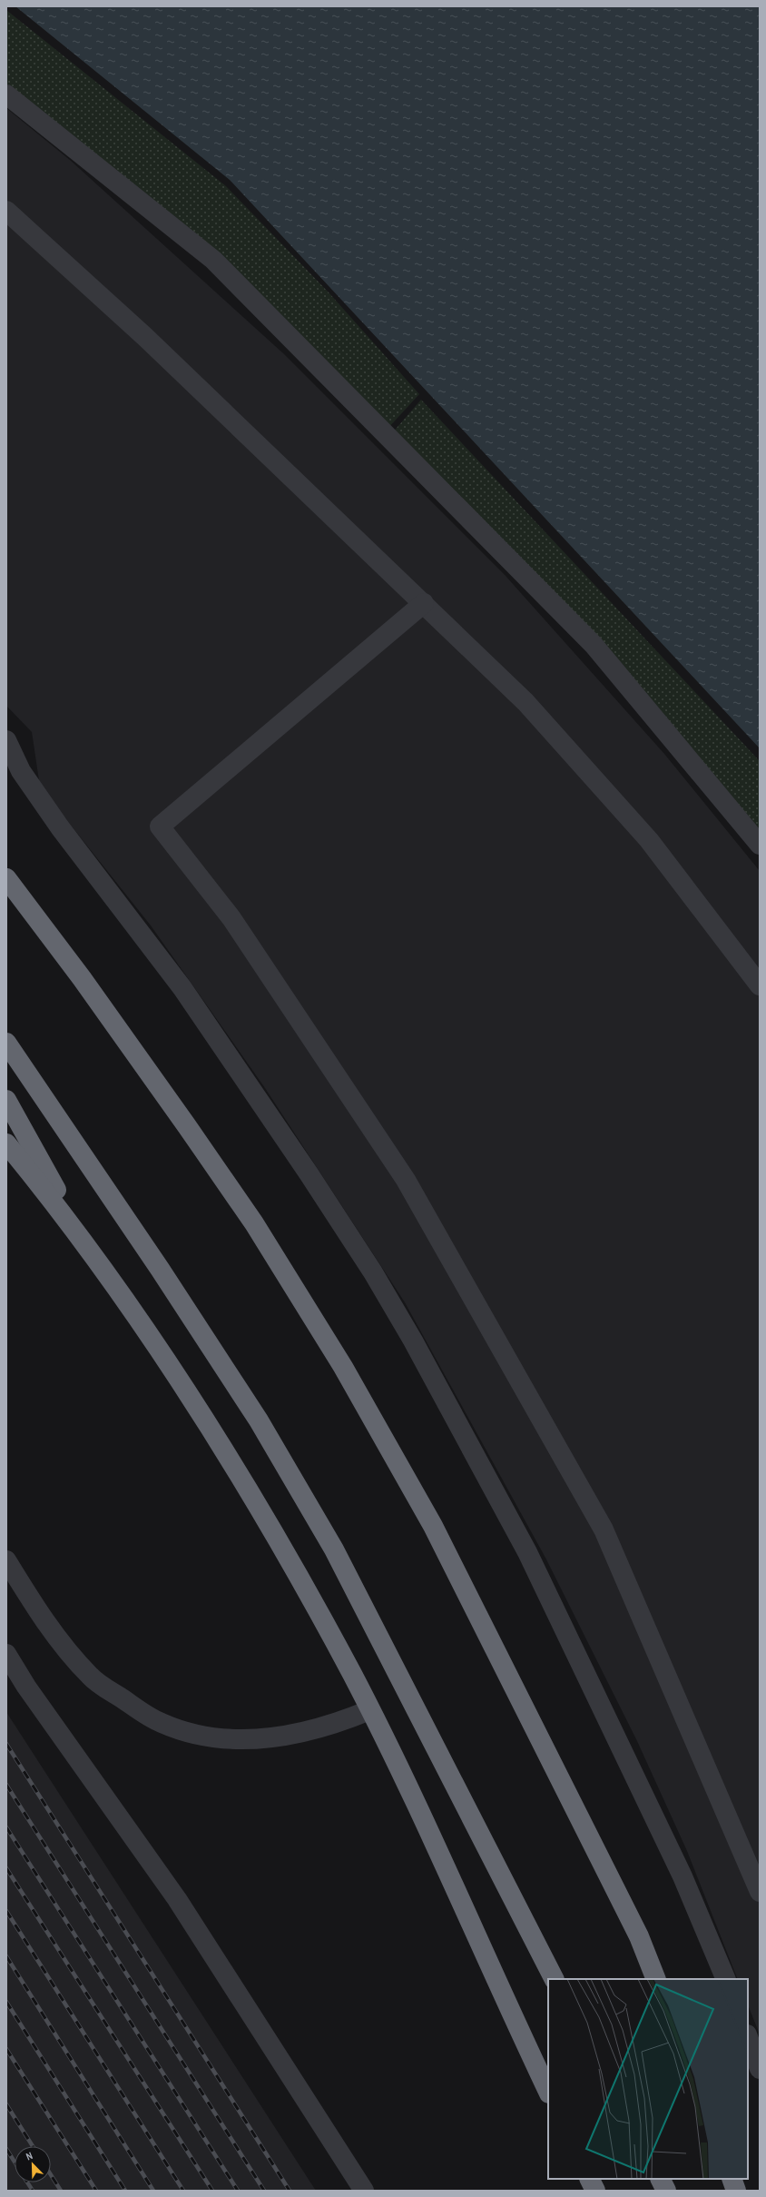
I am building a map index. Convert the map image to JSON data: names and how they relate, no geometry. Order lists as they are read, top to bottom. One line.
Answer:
{"north":"top left"}
